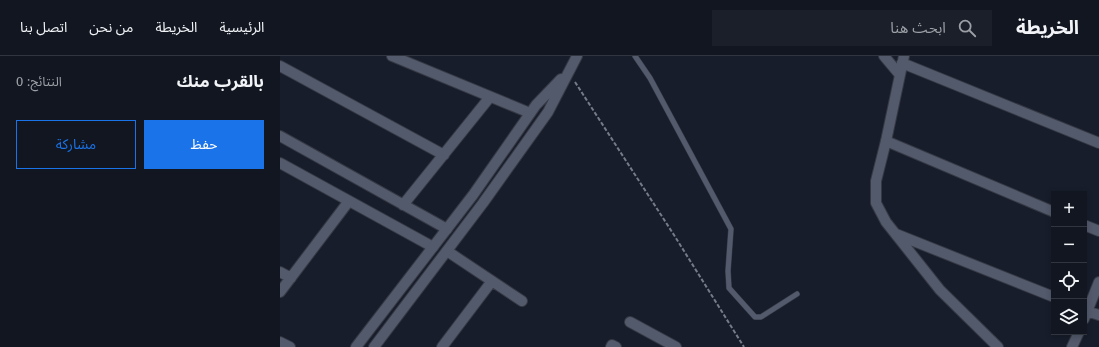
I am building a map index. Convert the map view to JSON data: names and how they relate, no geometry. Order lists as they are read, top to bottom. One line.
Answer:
{"page":{"header":"الخريطة","search":"ابحث هنا","nav":["الرئيسية","الخريطة","من نحن","اتصل بنا"],"heading":["بالقرب منك","النتائج: 0"],"buttons":["حفظ","مشاركة"],"map_buttons":["+","−"]}}
